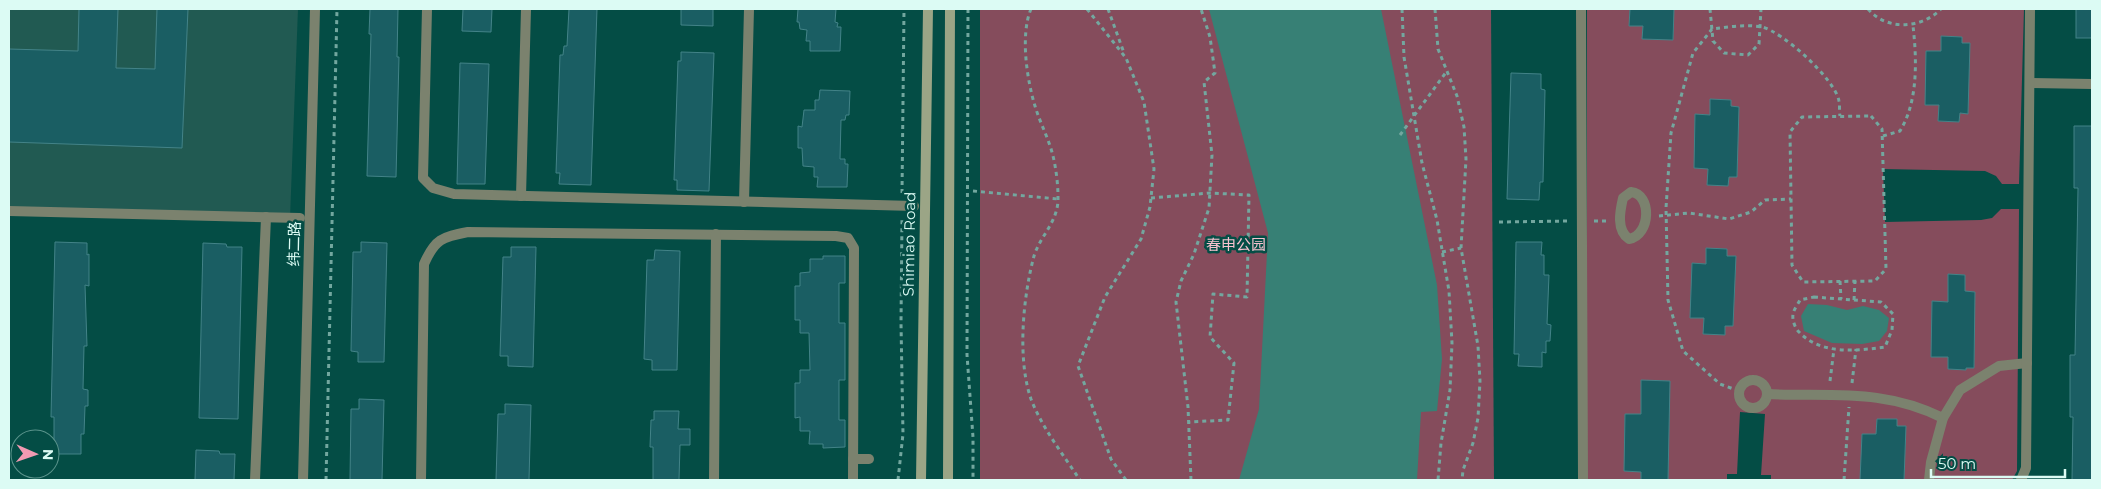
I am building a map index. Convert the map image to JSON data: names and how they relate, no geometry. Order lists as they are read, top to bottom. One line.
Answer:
{"streets":{"street":["纬二路","Shimiao Road"]},"parks":["春申公园"],"scale_bar":"50 m","north":"right"}
